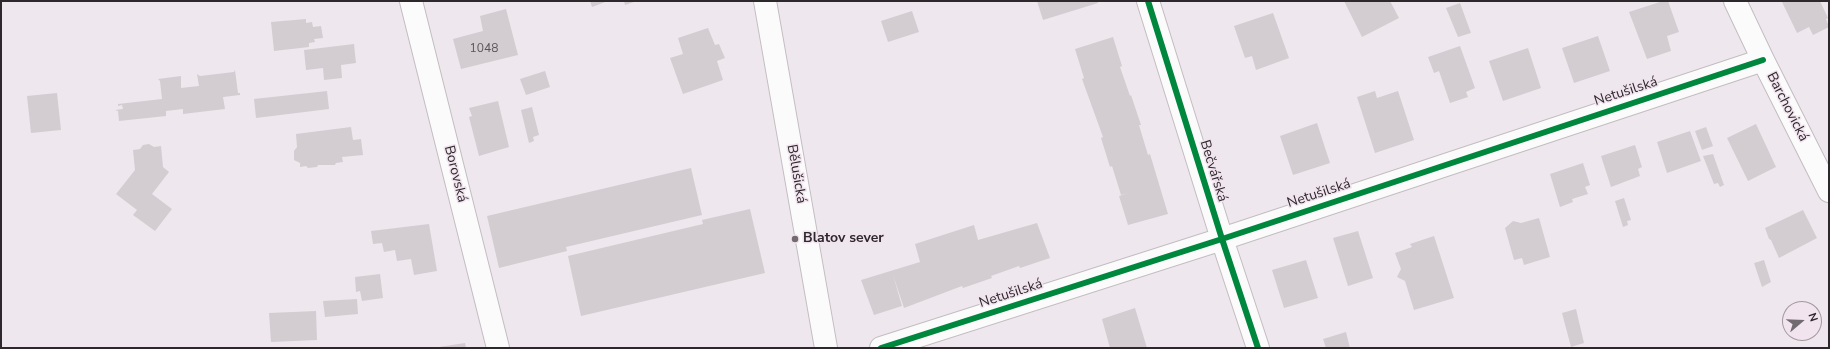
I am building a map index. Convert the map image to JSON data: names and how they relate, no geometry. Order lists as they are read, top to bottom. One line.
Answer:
{"streets":{"street":["Netušilská","Barchovická","Bečvářská","Borovská","Bělušická"]},"crossings":[["Netušilská","Barchovická"],["Netušilská","Bečvářská"]],"places":["Blatov sever"],"house_numbers":["1048"],"north":"right"}
